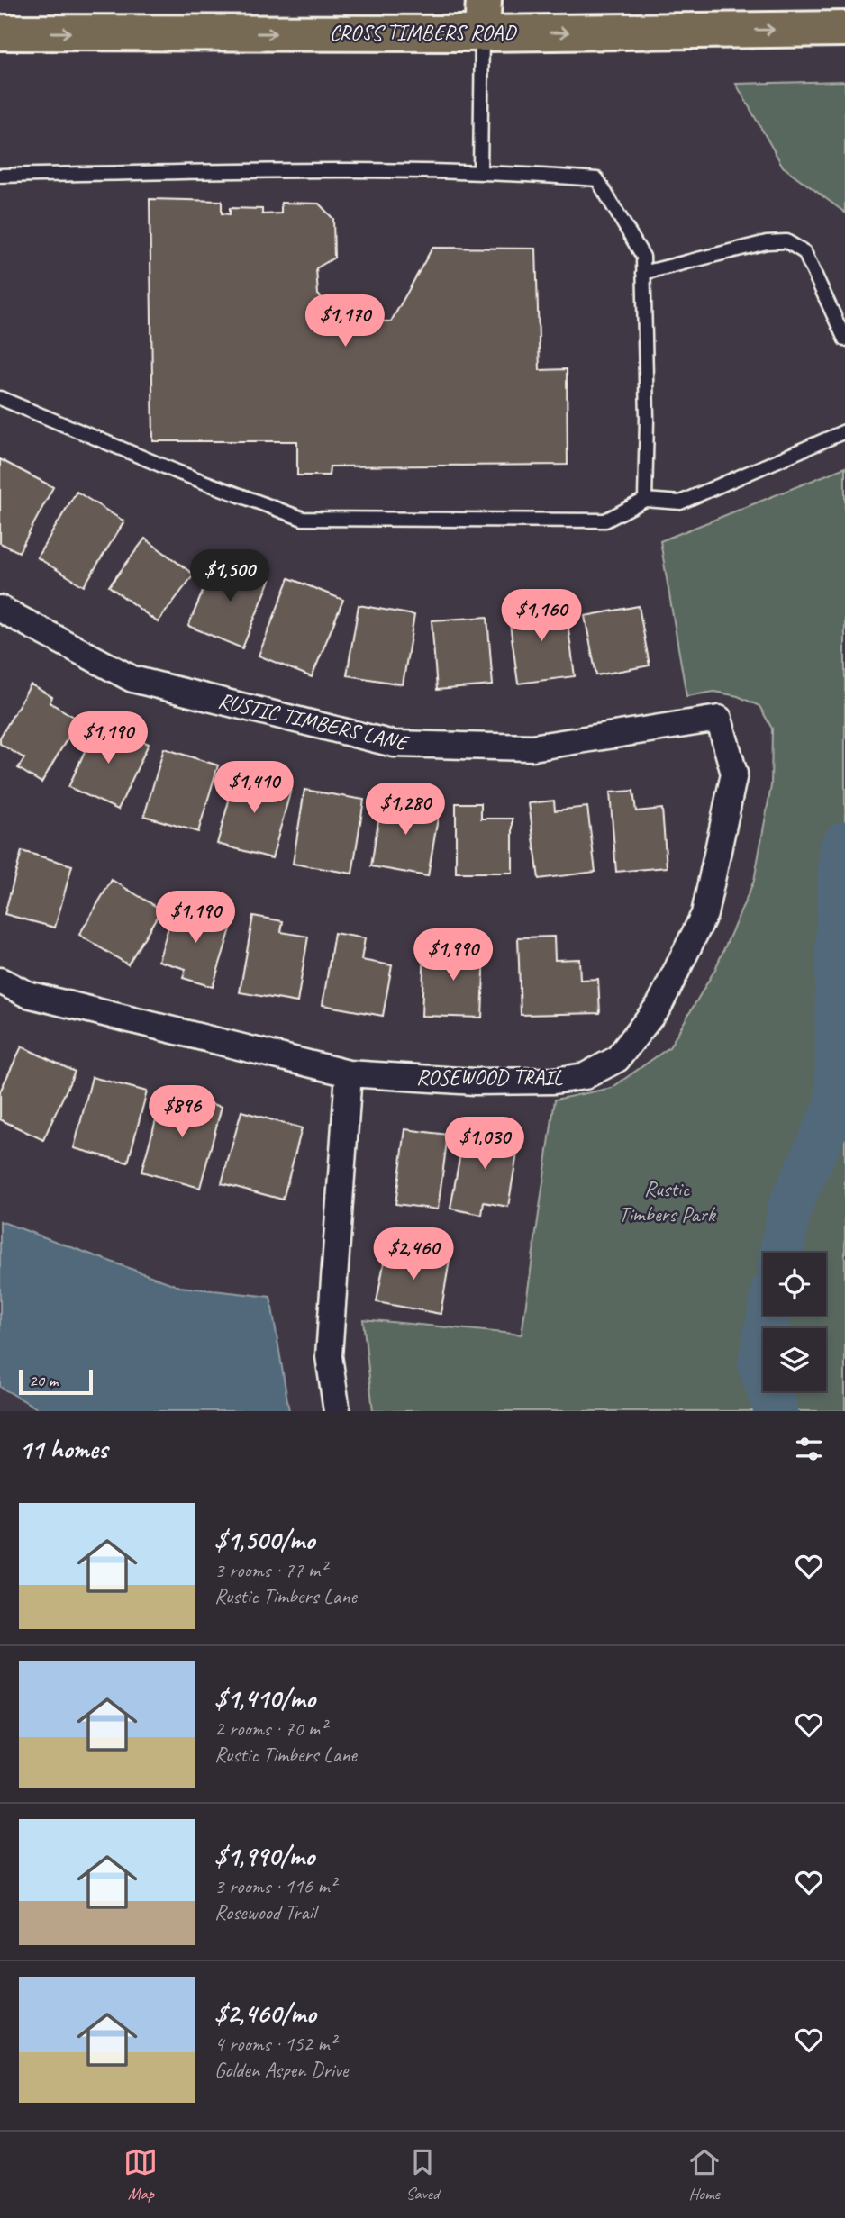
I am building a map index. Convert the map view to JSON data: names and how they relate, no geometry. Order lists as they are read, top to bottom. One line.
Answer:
{"streets":{"main road":["CROSS TIMBERS ROAD"],"street":["RUSTIC TIMBERS LANE","ROSEWOOD TRAIL"]},"crossings":[["RUSTIC TIMBERS LANE","ROSEWOOD TRAIL"]],"one_way":["CROSS TIMBERS ROAD"],"parks":["Rustic Timbers Park"],"scale_bar":"20 m","page":{"price":["$1,170","$1,500","$1,160","$1,190","$1,410","$1,280","$1,190","$1,990","$896","$1,030","$2,460"],"scale":"20 m","heading":"11 homes","list":[{"name":"$1,500/mo","note":"3 rooms · 77 m² · Rustic Timbers Lane"},{"name":"$1,410/mo","note":"2 rooms · 70 m² · Rustic Timbers Lane"},{"name":"$1,990/mo","note":"3 rooms · 116 m² · Rosewood Trail"},{"name":"$2,460/mo","note":"4 rooms · 152 m² · Golden Aspen Drive"}],"tabs":["Map","Saved","Home"]}}
